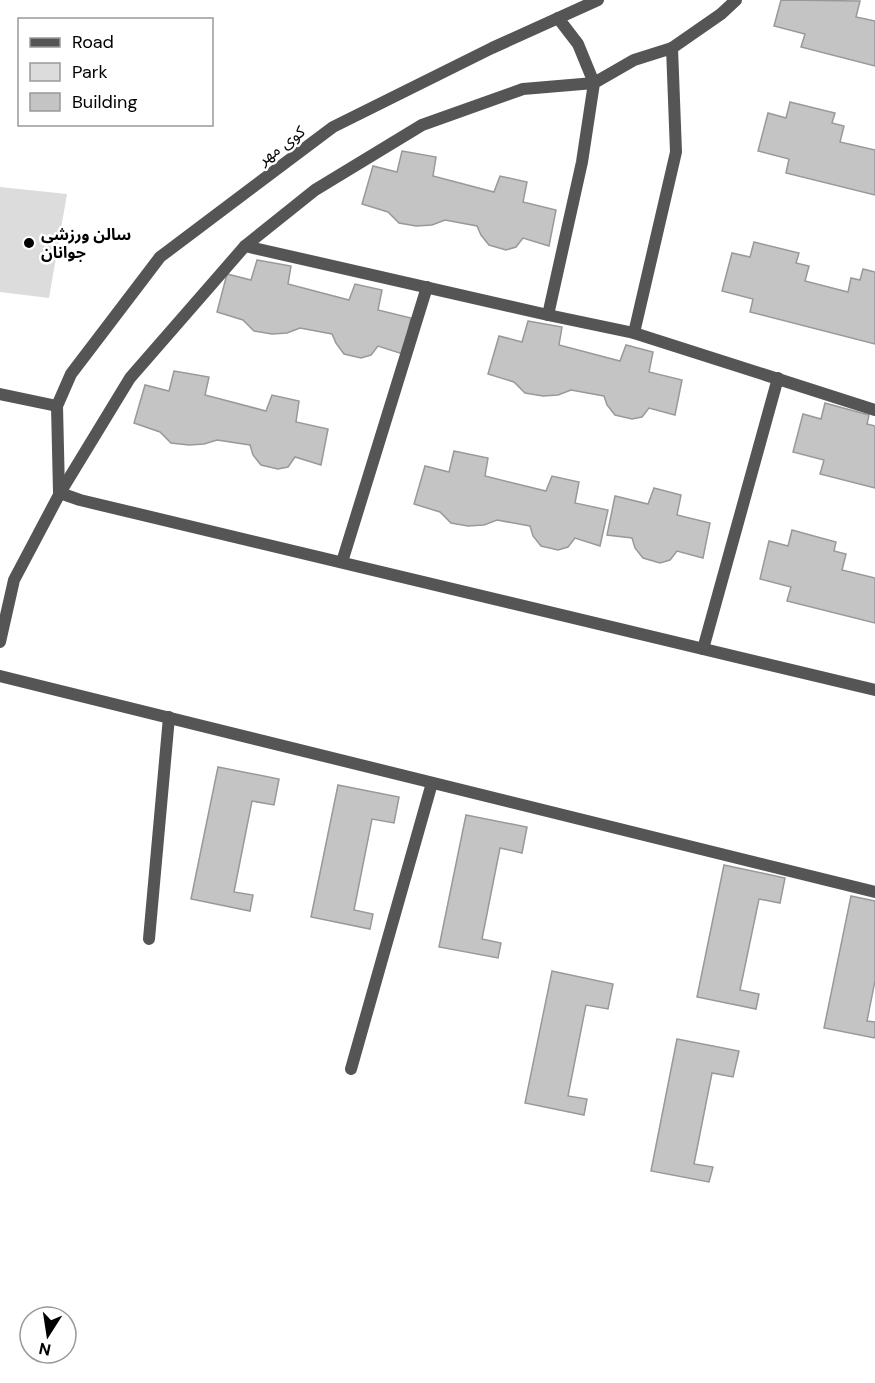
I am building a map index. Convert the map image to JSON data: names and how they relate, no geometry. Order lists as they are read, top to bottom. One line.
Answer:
{"streets":{"street":["کوی مهر"]},"places":["سالن ورزشی جوانان"],"legend":["Road","Park","Building"],"north":"bottom"}
